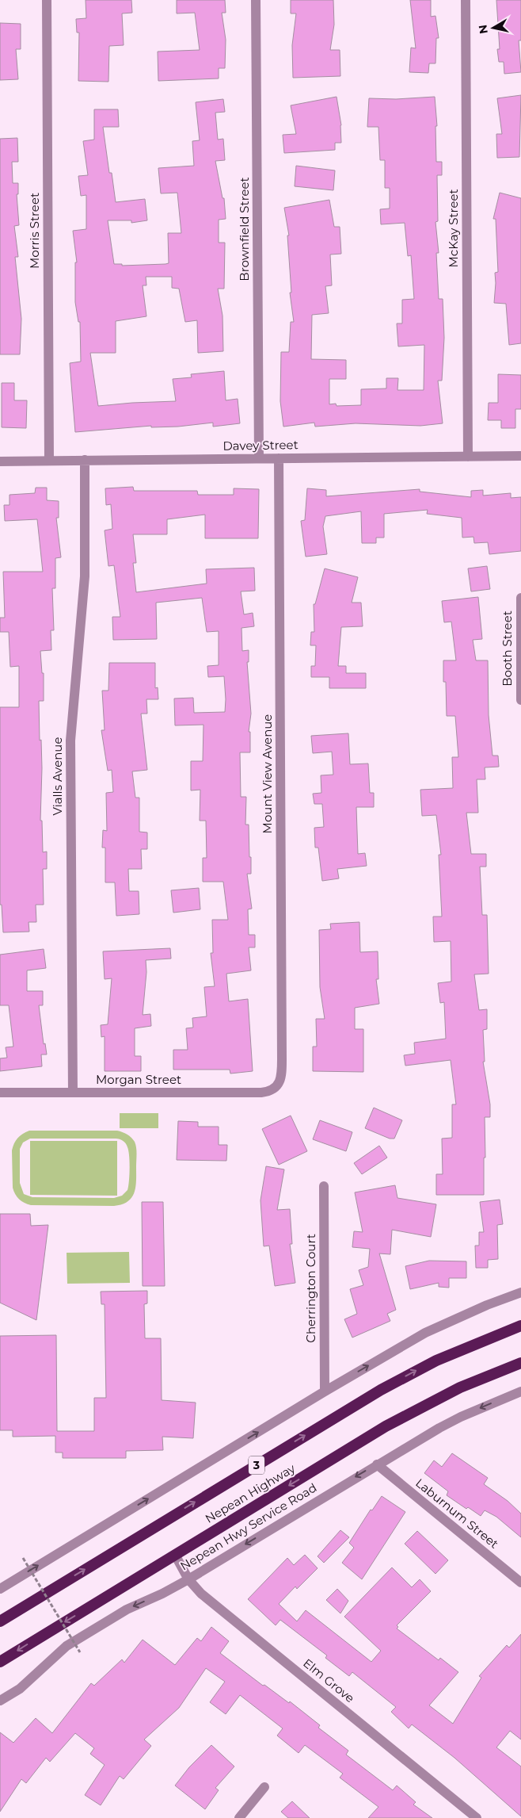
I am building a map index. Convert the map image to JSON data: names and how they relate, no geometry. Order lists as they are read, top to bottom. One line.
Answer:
{"streets":{"highway":["3","Nepean Highway"],"street":["McKay Street","Brownfield Street","Morris Street","Davey Street","Booth Street","Mount View Avenue","Vialls Avenue","Morgan Street","Cherrington Court","Laburnum Street","Nepean Hwy Service Road","Elm Grove"]},"crossings":[["McKay Street","Davey Street"],["Brownfield Street","Davey Street"],["Morris Street","Davey Street"],["Davey Street","Mount View Avenue"],["Davey Street","Vialls Avenue"],["Mount View Avenue","Morgan Street"],["Vialls Avenue","Morgan Street"],["Nepean Highway","Elm Grove"],["Laburnum Street","Nepean Hwy Service Road"],["Nepean Hwy Service Road","Elm Grove"]],"one_way":["Nepean Hwy Service Road"],"north":"left"}
